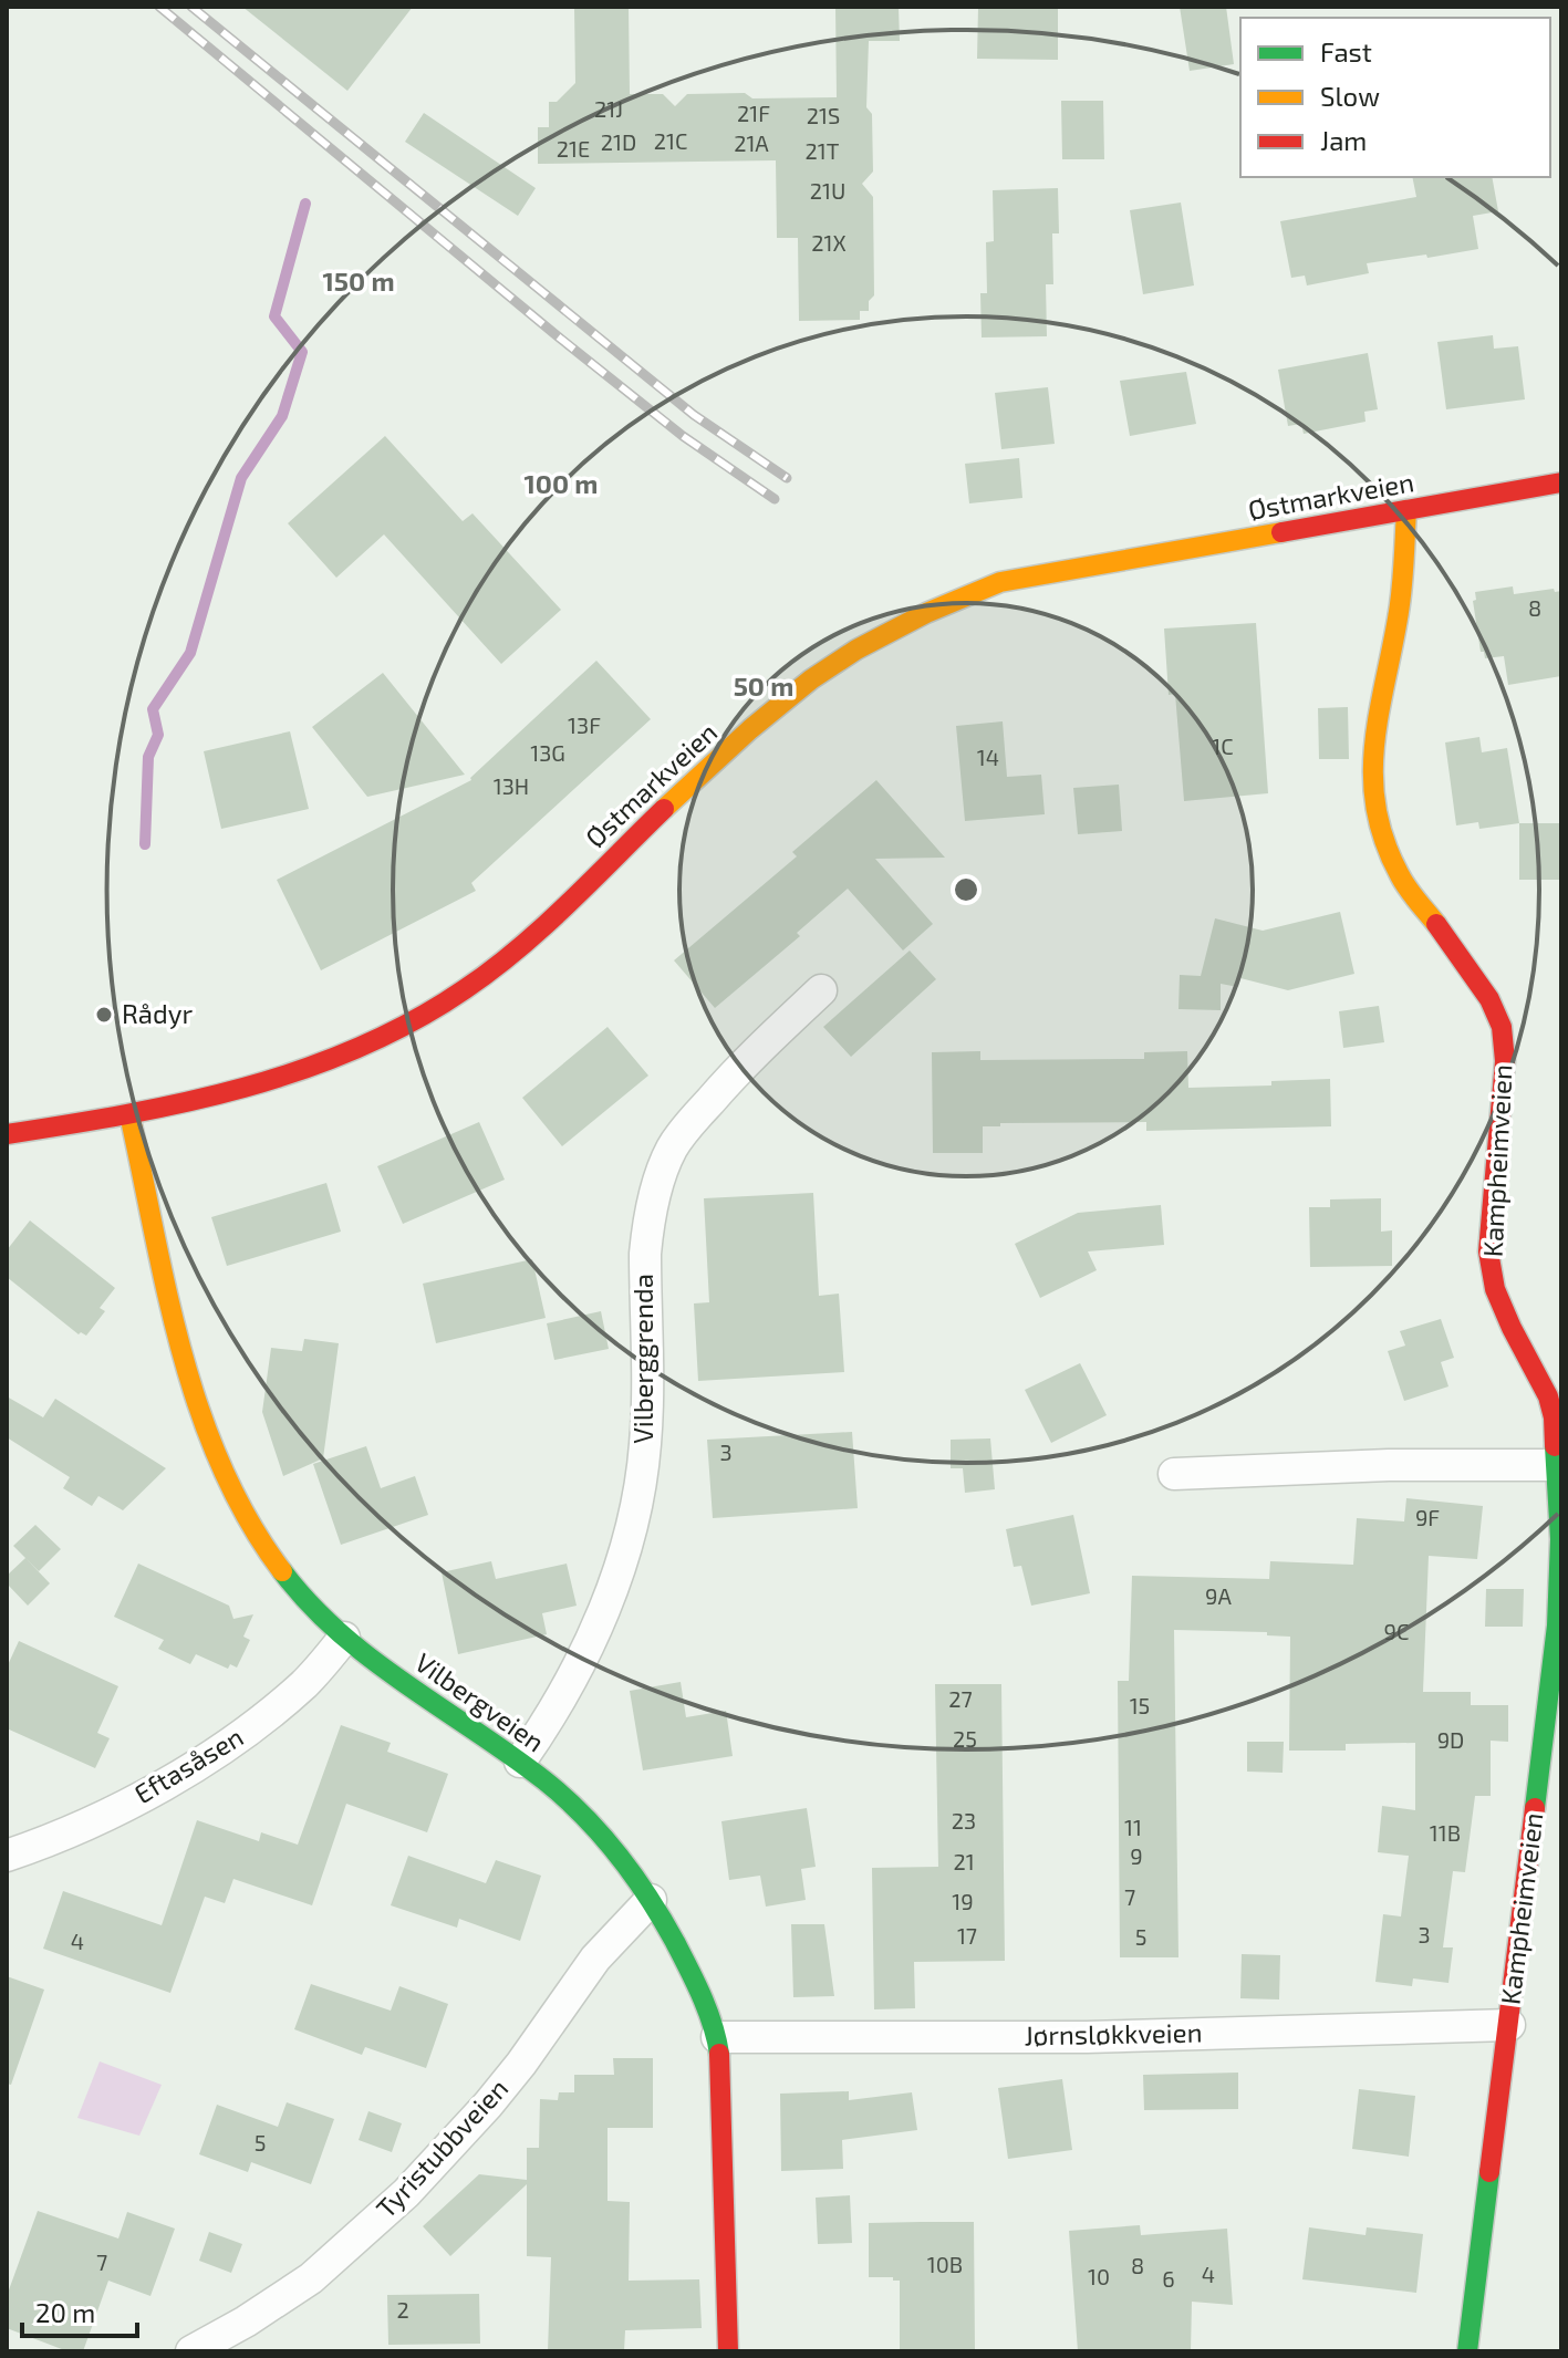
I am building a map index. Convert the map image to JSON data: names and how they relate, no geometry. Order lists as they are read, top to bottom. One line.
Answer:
{"streets":{"street":["Østmarkveien","Kampheimveien","Vilberggrenda","Vilbergveien","Eftasåsen","Jørnsløkkveien","Tyristubbveien"]},"crossings":[["Østmarkveien","Kampheimveien"],["Østmarkveien","Vilbergveien"],["Kampheimveien","Jørnsløkkveien"],["Vilberggrenda","Vilbergveien"],["Vilbergveien","Eftasåsen"],["Vilbergveien","Jørnsløkkveien"],["Vilbergveien","Tyristubbveien"]],"places":["Rådyr"],"house_numbers":["21J","21F","21S","21C","21D","21A","21E","21T","21U","21X","8","13F","1C","13G","14","13H","3","9F","9A","9C","27","15","25","9D","23","11","11B","9","21","7","19","3","17","5","4","5","7","10B","8","4","10","6","2"],"legend":["Fast","Slow","Jam"],"scale_bar":"20 m","rings":["150 m","100 m","50 m"]}
